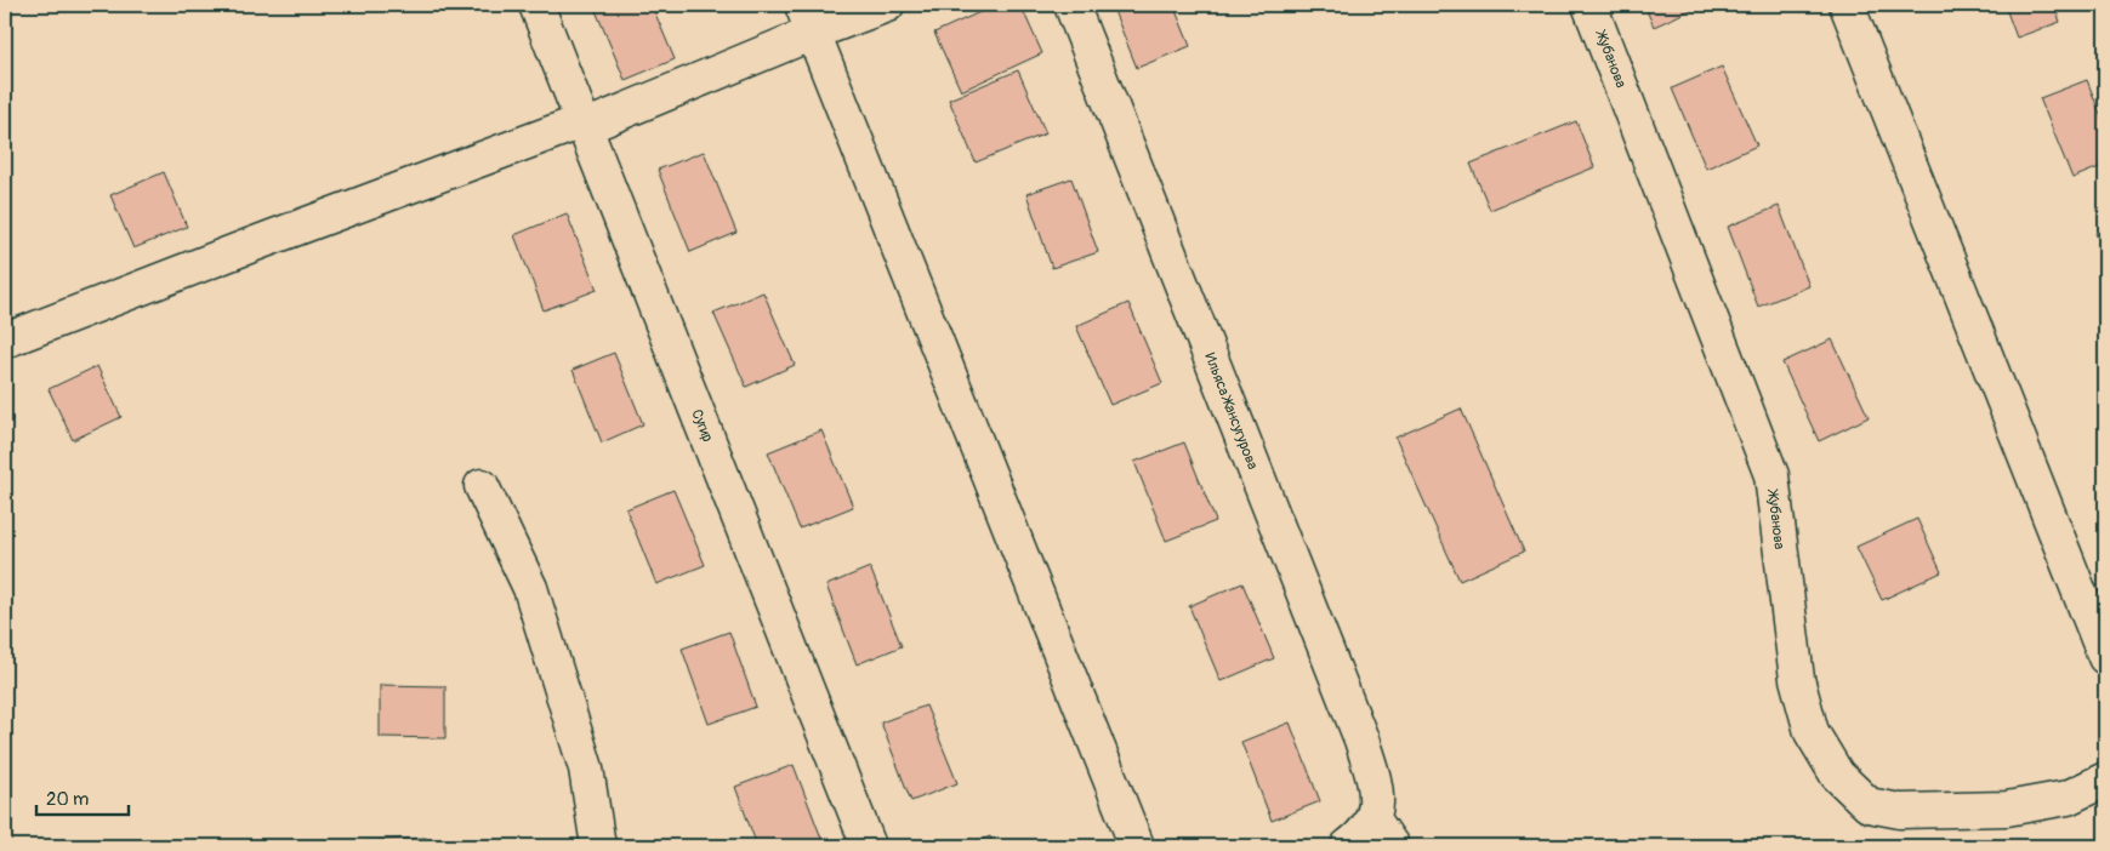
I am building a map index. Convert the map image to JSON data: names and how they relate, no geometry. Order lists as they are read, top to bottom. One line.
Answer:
{"streets":{"street":["Жубанова","Ильяса Жансугурова","Сугир"]},"scale_bar":"20 m"}
